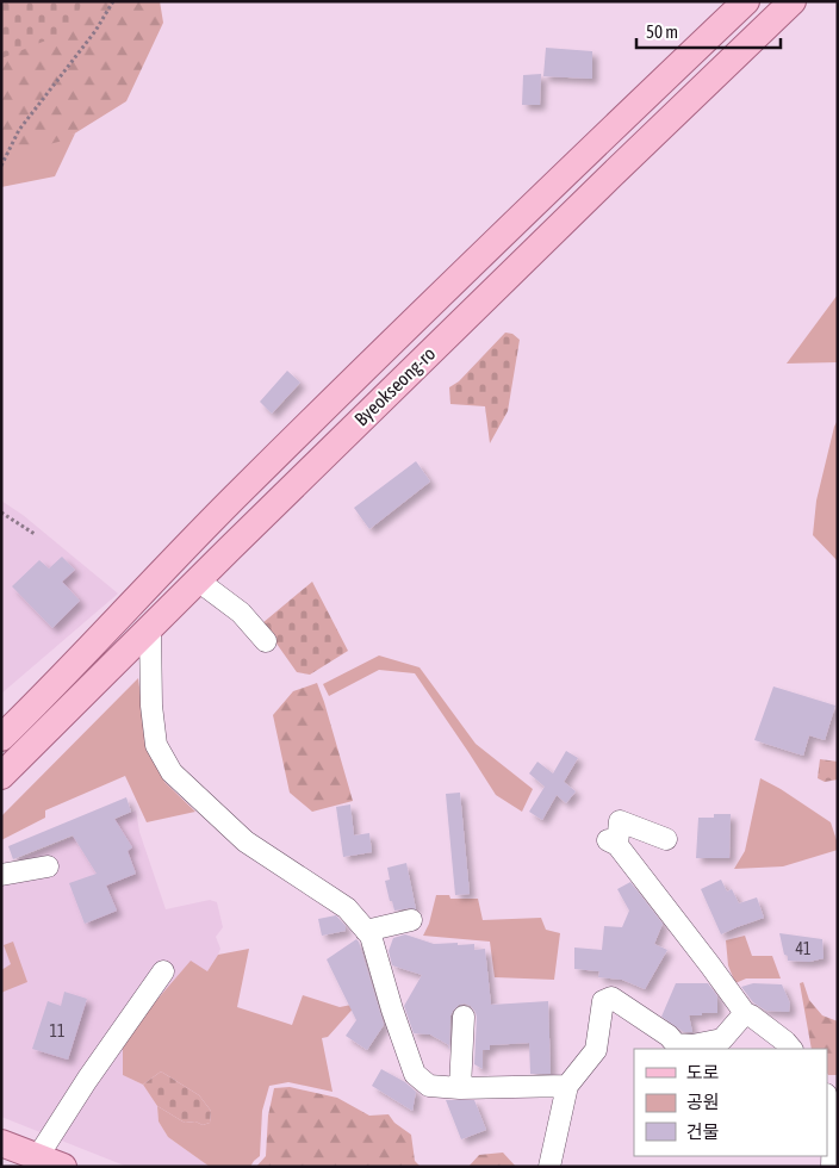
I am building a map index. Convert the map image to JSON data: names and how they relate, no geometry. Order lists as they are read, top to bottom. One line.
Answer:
{"streets":{"main road":["Byeokseong-ro"]},"house_numbers":["41","11"],"legend":["도로","공원","건물"],"scale_bar":"50 m"}
